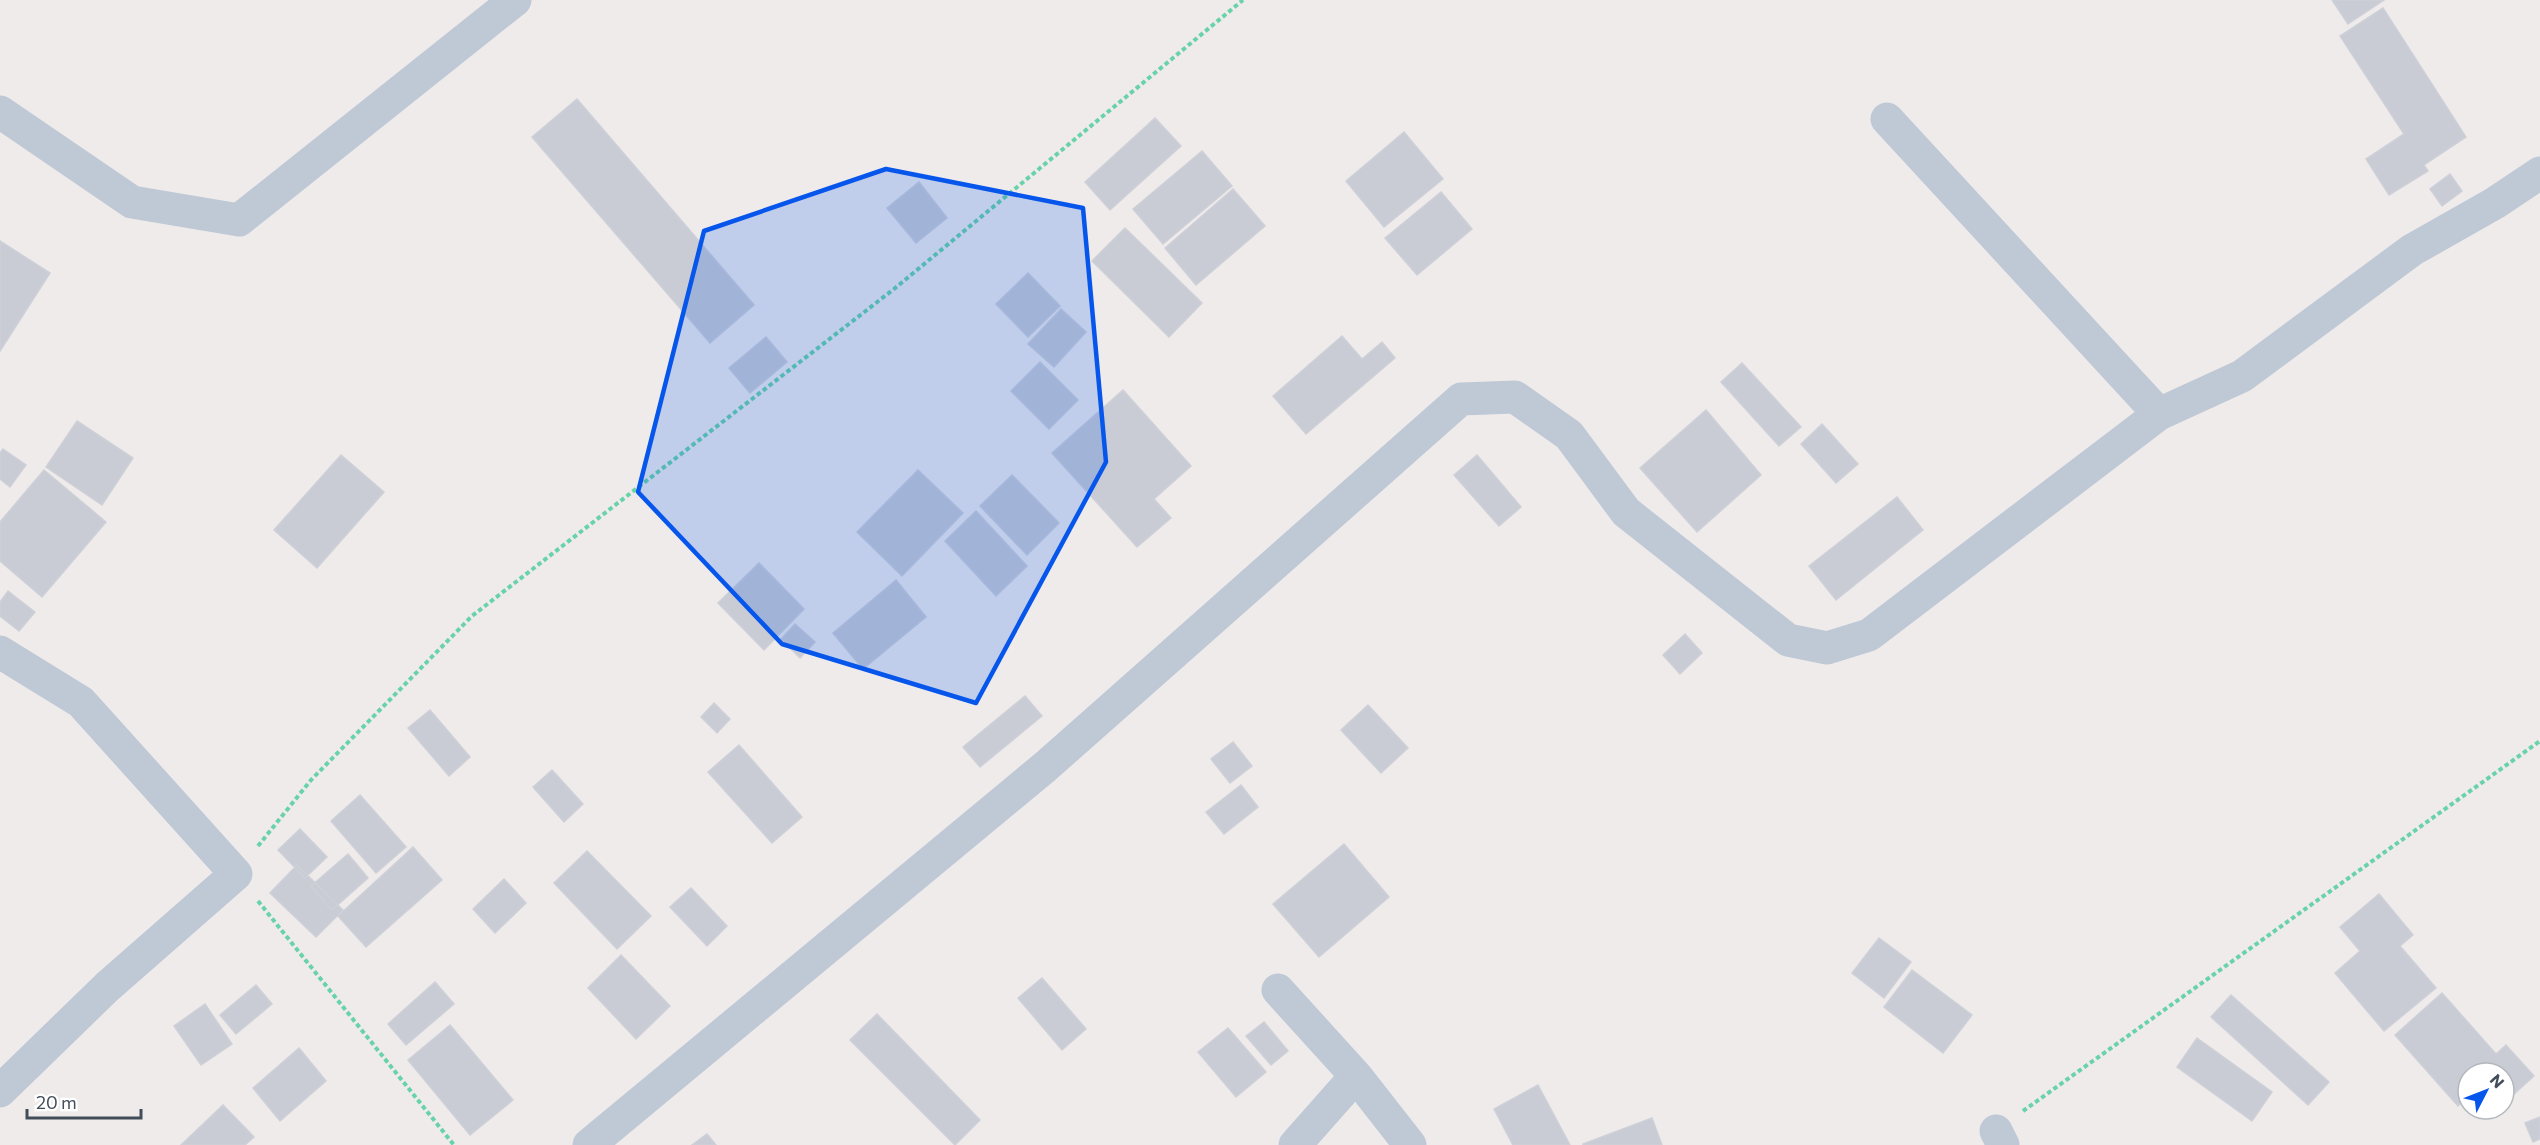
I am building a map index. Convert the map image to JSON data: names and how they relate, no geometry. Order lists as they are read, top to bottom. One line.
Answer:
{"scale_bar":"20 m","north":"top right"}
